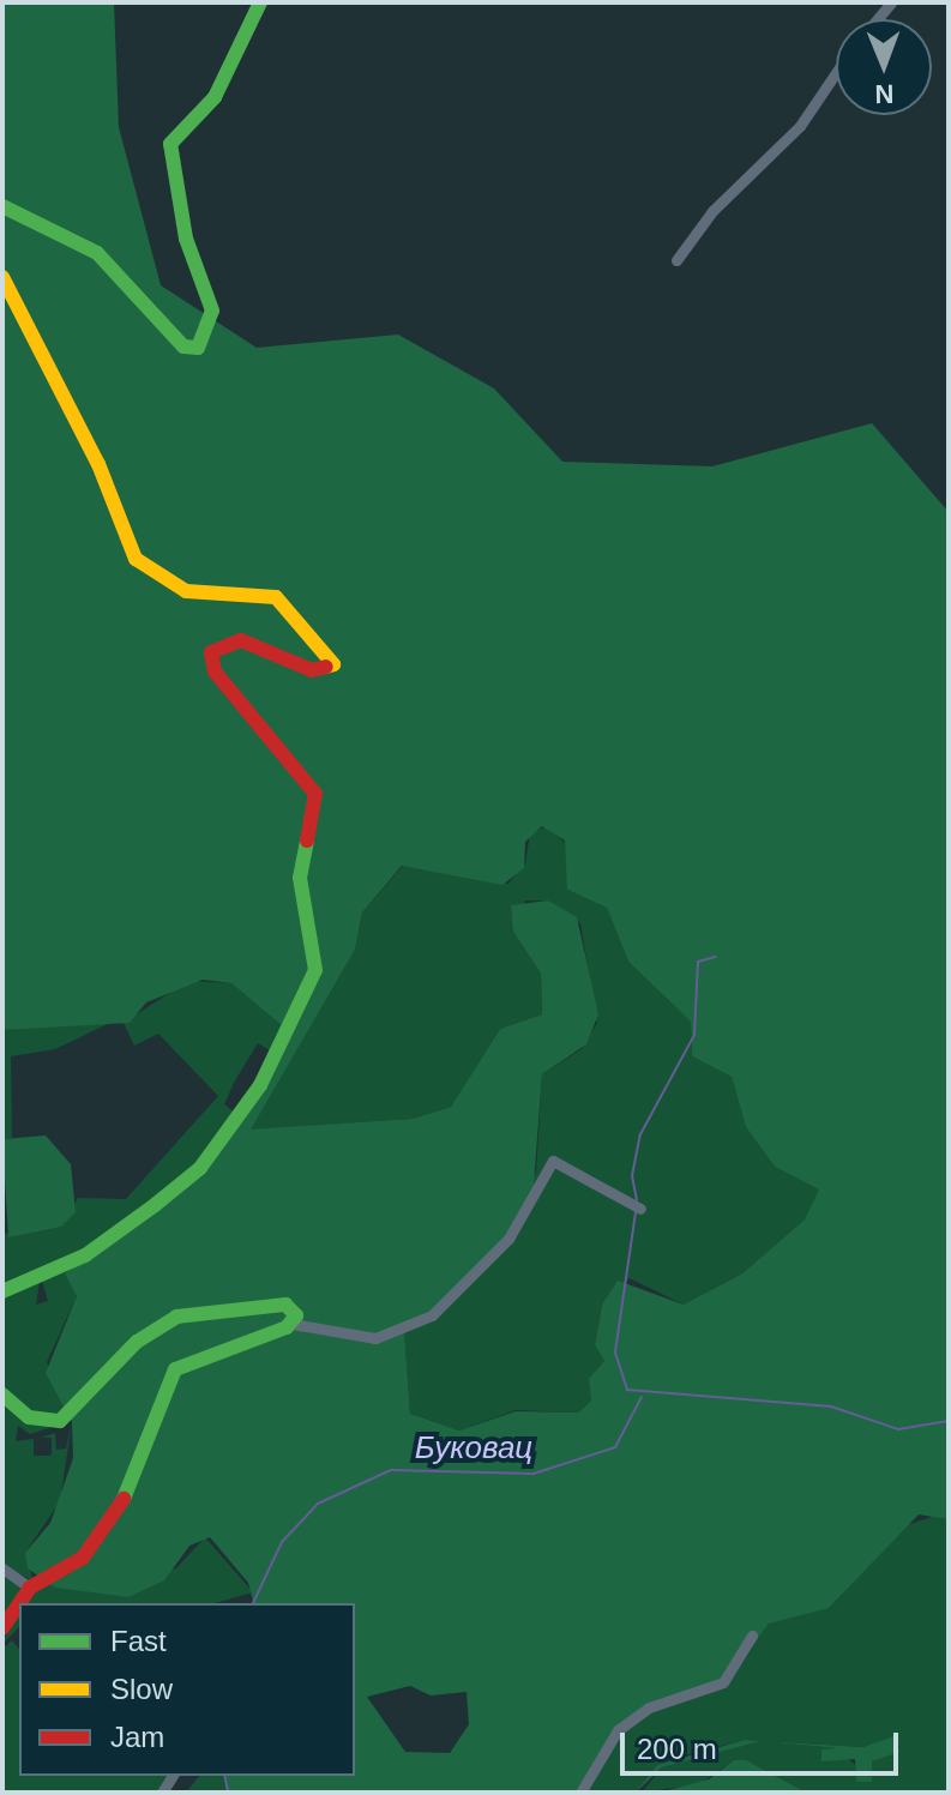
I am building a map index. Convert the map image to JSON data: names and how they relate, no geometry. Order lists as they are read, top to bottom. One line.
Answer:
{"water":["Буковац"],"legend":["Fast","Slow","Jam"],"scale_bar":"200 m","north":"bottom"}
